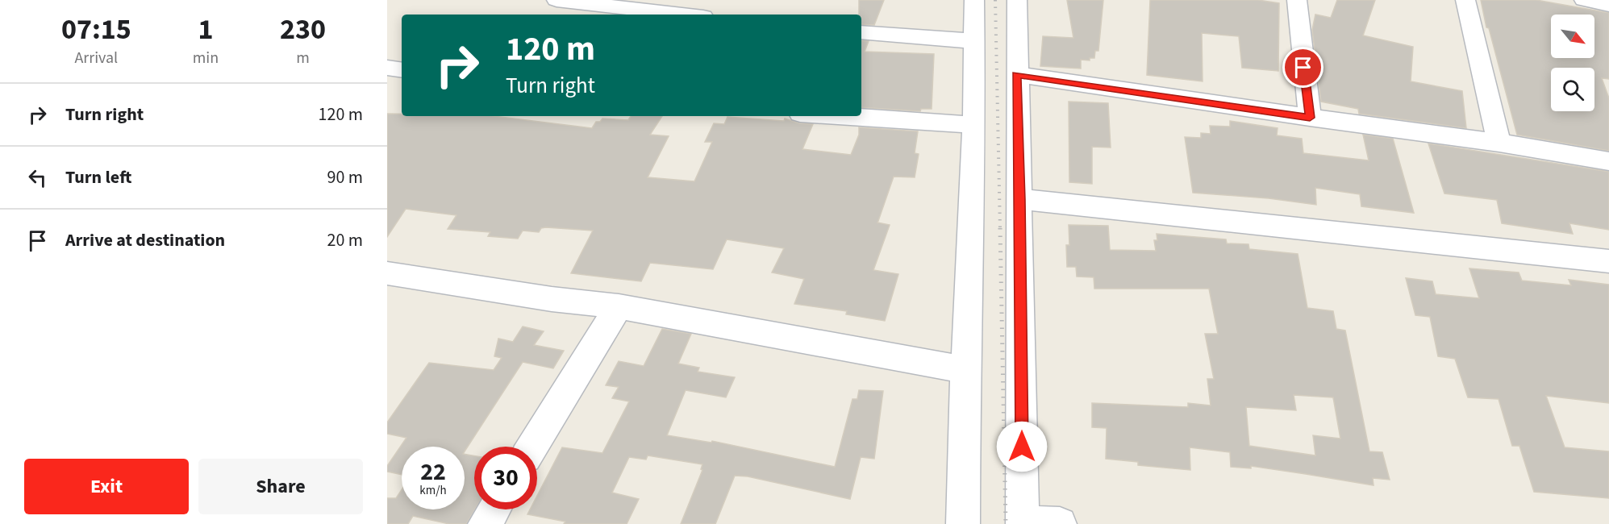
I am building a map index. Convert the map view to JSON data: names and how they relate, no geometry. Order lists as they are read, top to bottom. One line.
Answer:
{"north":"bottom right","page":{"eta":["07:15","Arrival","1","min","230","m"],"turn":["120 m","Turn right"],"list":[{"name":"Turn right","value":"120 m"},{"name":"Turn left","value":"90 m"},{"name":"Arrive at destination","value":"20 m"}],"speed":"22 km/h","limit":"30","buttons":["Exit","Share"]}}
